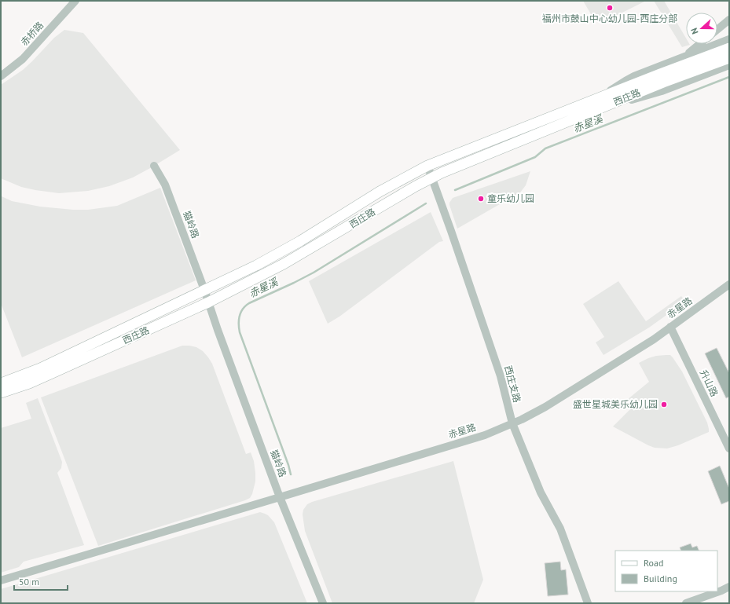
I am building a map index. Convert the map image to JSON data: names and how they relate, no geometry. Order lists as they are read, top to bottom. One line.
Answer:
{"streets":{"main road":["西庄路"],"street":["赤桥路","猫岭路","赤星路","升山路","西庄支路"]},"crossings":[["西庄路","猫岭路"],["西庄路","西庄支路"],["猫岭路","赤星路"],["赤星路","升山路"],["赤星路","西庄支路"]],"water":["赤星溪"],"places":["福州市鼓山中心幼儿园-西庄分部","童乐幼儿园","盛世星城美乐幼儿园"],"legend":["Road","Building"],"scale_bar":"50 m","north":"left"}
